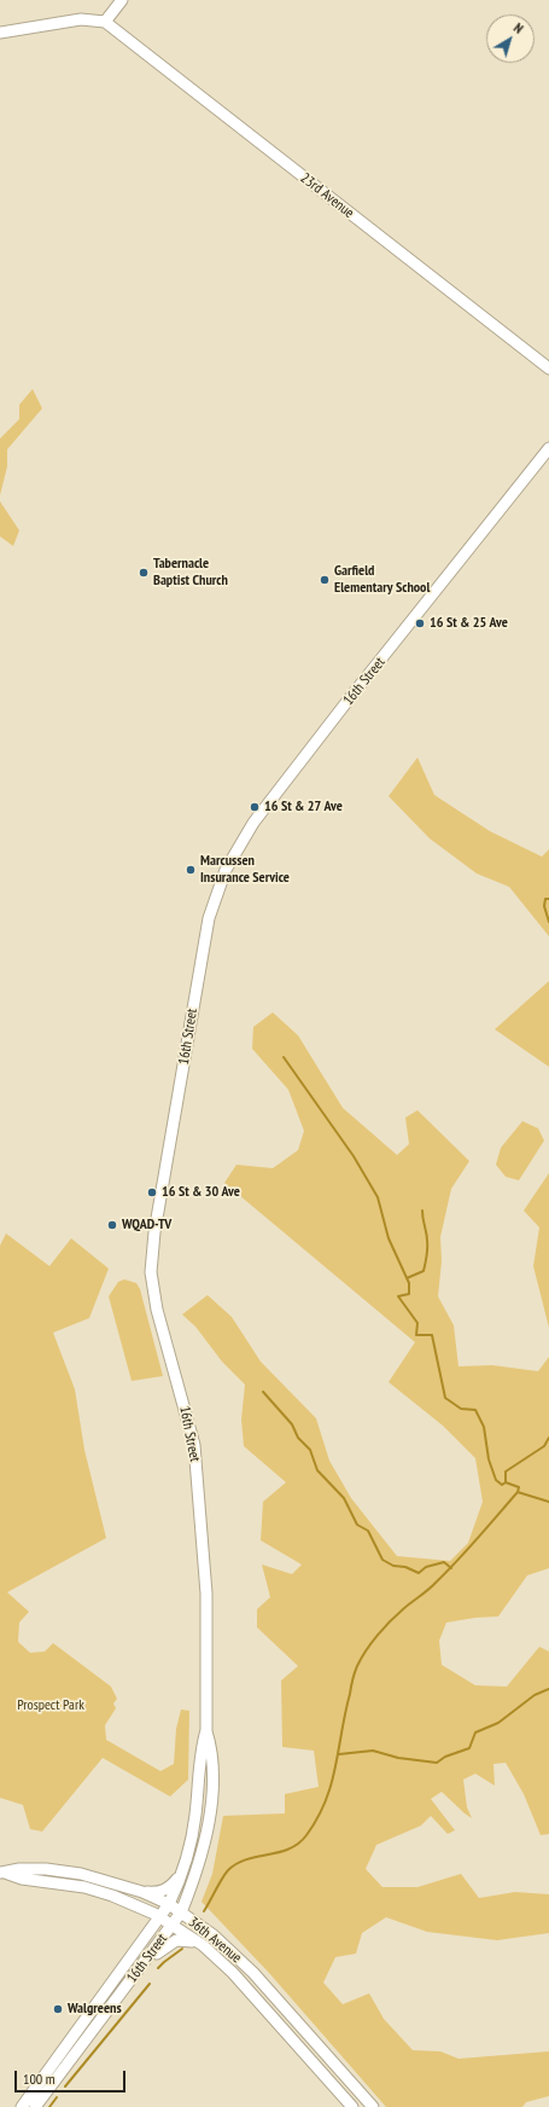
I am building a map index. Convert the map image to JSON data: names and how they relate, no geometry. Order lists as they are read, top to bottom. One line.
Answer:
{"streets":{"street":["23rd Avenue","16th Street","36th Avenue"]},"crossings":[["16th Street","36th Avenue"]],"parks":["Prospect Park"],"places":["Tabernacle Baptist Church","Garfield Elementary School","16 St & 25 Ave","16 St & 27 Ave","Marcussen Insurance Service","16 St & 30 Ave","WQAD-TV","Walgreens"],"scale_bar":"100 m","north":"top right"}
